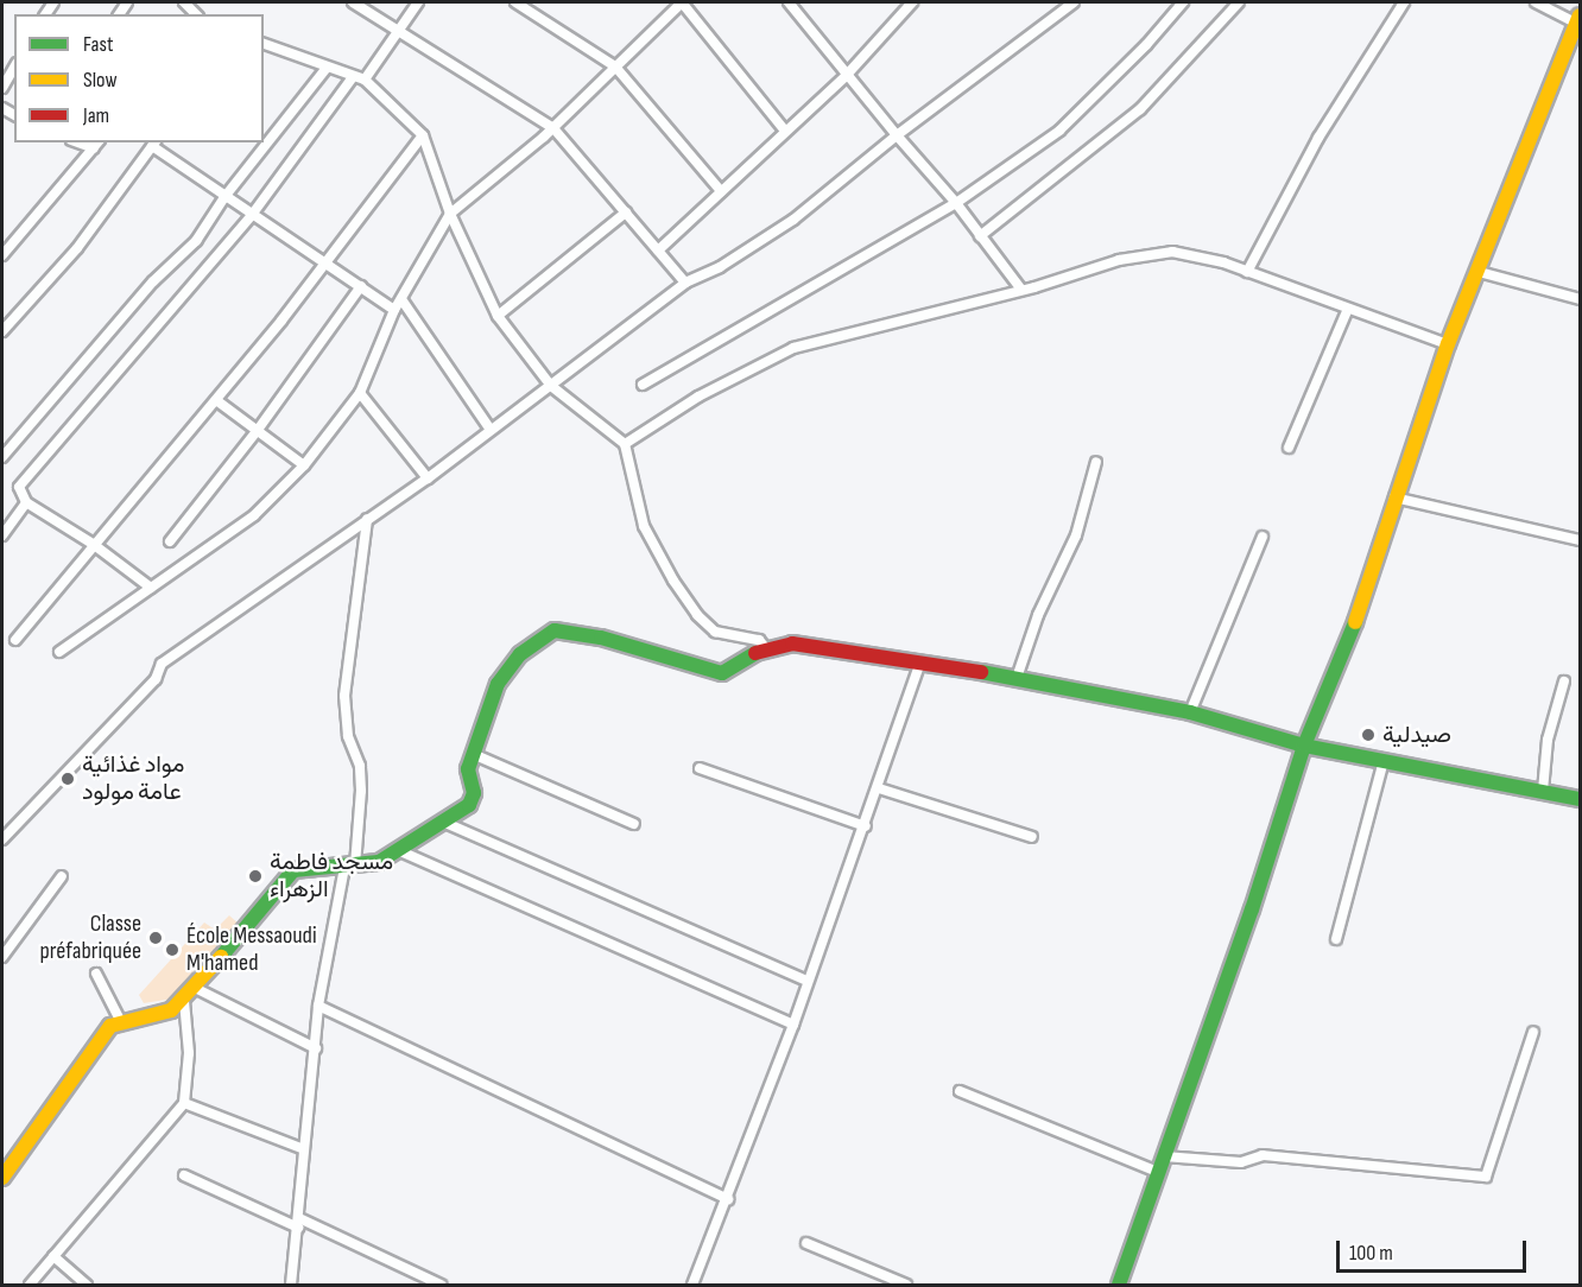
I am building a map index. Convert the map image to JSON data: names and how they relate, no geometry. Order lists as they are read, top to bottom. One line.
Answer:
{"places":["صيدلية","مواد غذائية عامة مولود","مسجد فاطمة الزهراء","Classe préfabriquée","École Messaoudi M'hamed"],"legend":["Fast","Slow","Jam"],"scale_bar":"100 m"}
